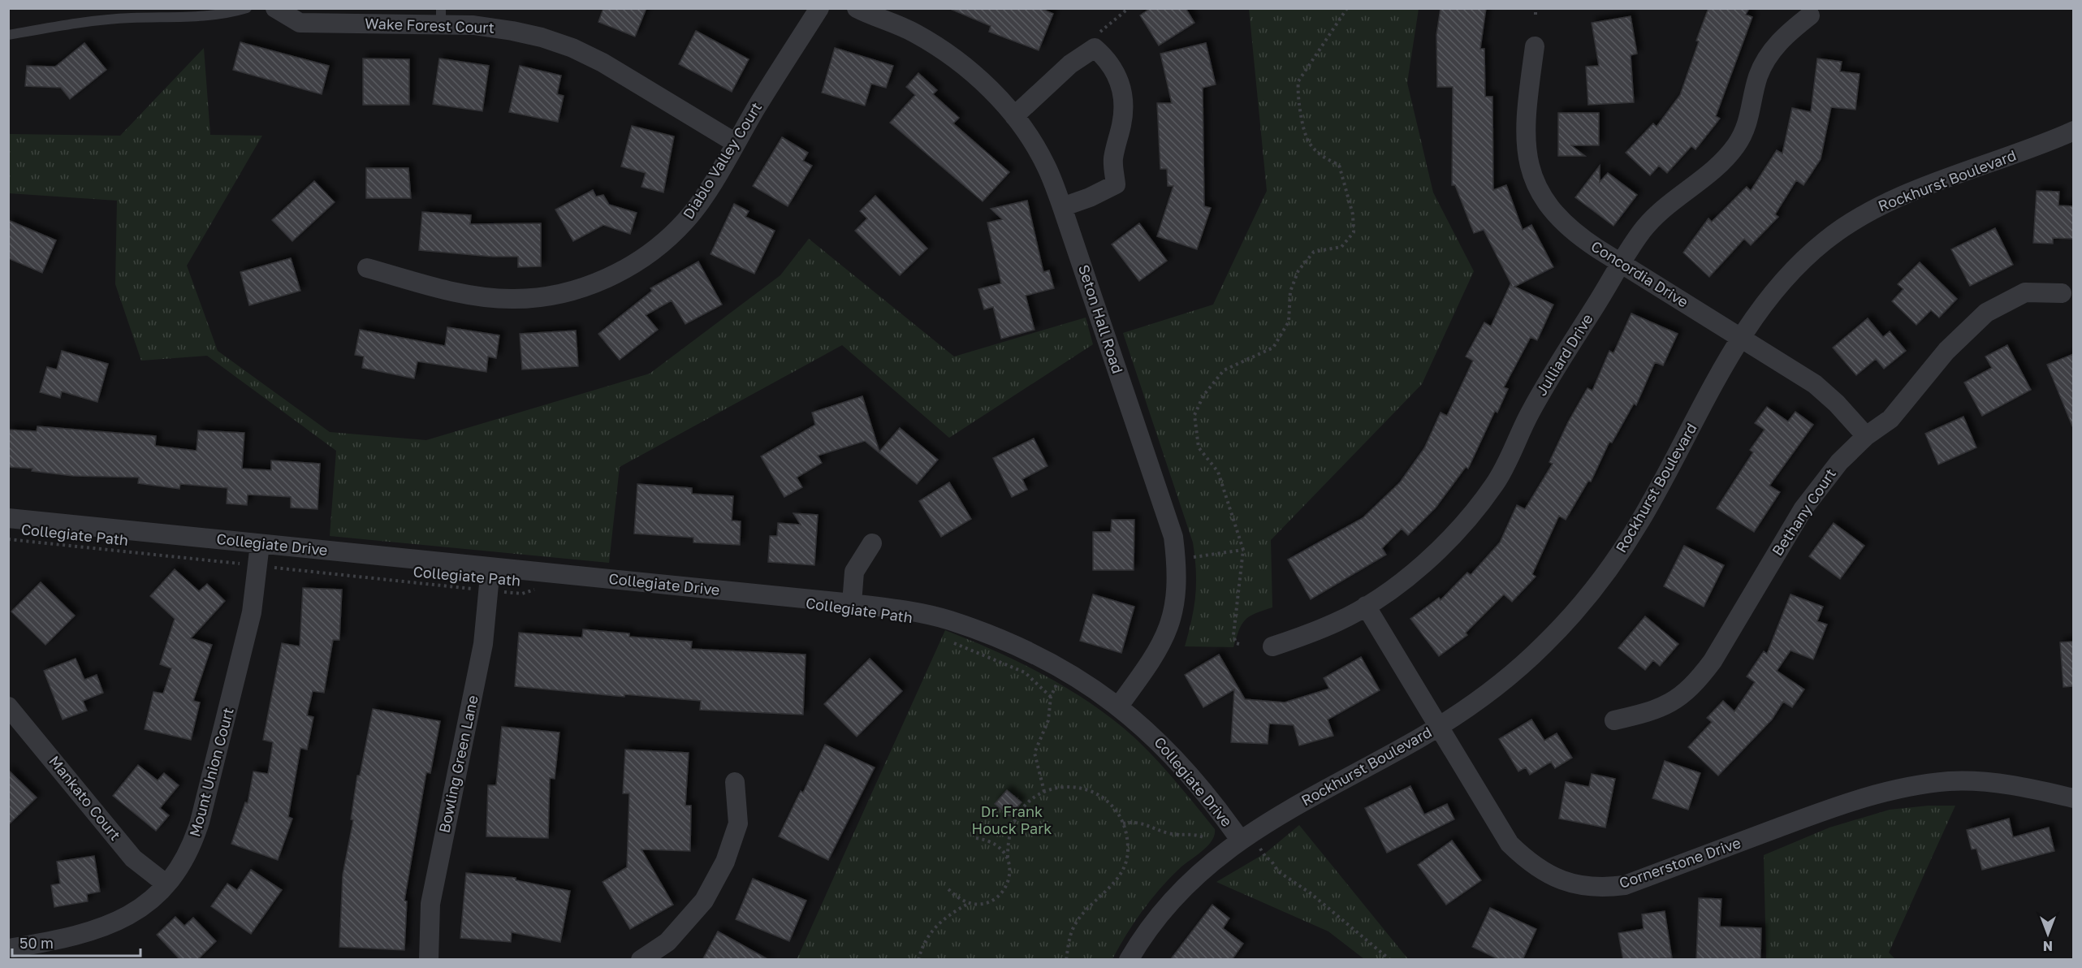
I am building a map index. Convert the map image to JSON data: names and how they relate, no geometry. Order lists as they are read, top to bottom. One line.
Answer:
{"streets":{"street":["Wake Forest Court","Diablo Valley Court","Rockhurst Boulevard","Concordia Drive","Seton Hall Road","Julliard Drive","Bethany Court","Collegiate Drive","Bowling Green Lane","Mount Union Court","Mankato Court","Cornerstone Drive"],"path":["Collegiate Path"]},"crossings":[["Wake Forest Court","Diablo Valley Court"],["Rockhurst Boulevard","Concordia Drive"],["Rockhurst Boulevard","Collegiate Drive"],["Rockhurst Boulevard","Cornerstone Drive"],["Concordia Drive","Julliard Drive"],["Concordia Drive","Bethany Court"],["Seton Hall Road","Collegiate Drive"],["Julliard Drive","Cornerstone Drive"],["Collegiate Path","Bowling Green Lane"],["Collegiate Path","Mount Union Court"],["Collegiate Drive","Bowling Green Lane"],["Collegiate Drive","Mount Union Court"],["Mount Union Court","Mankato Court"]],"parks":["Dr. Frank Houck Park"],"scale_bar":"50 m","north":"bottom"}
